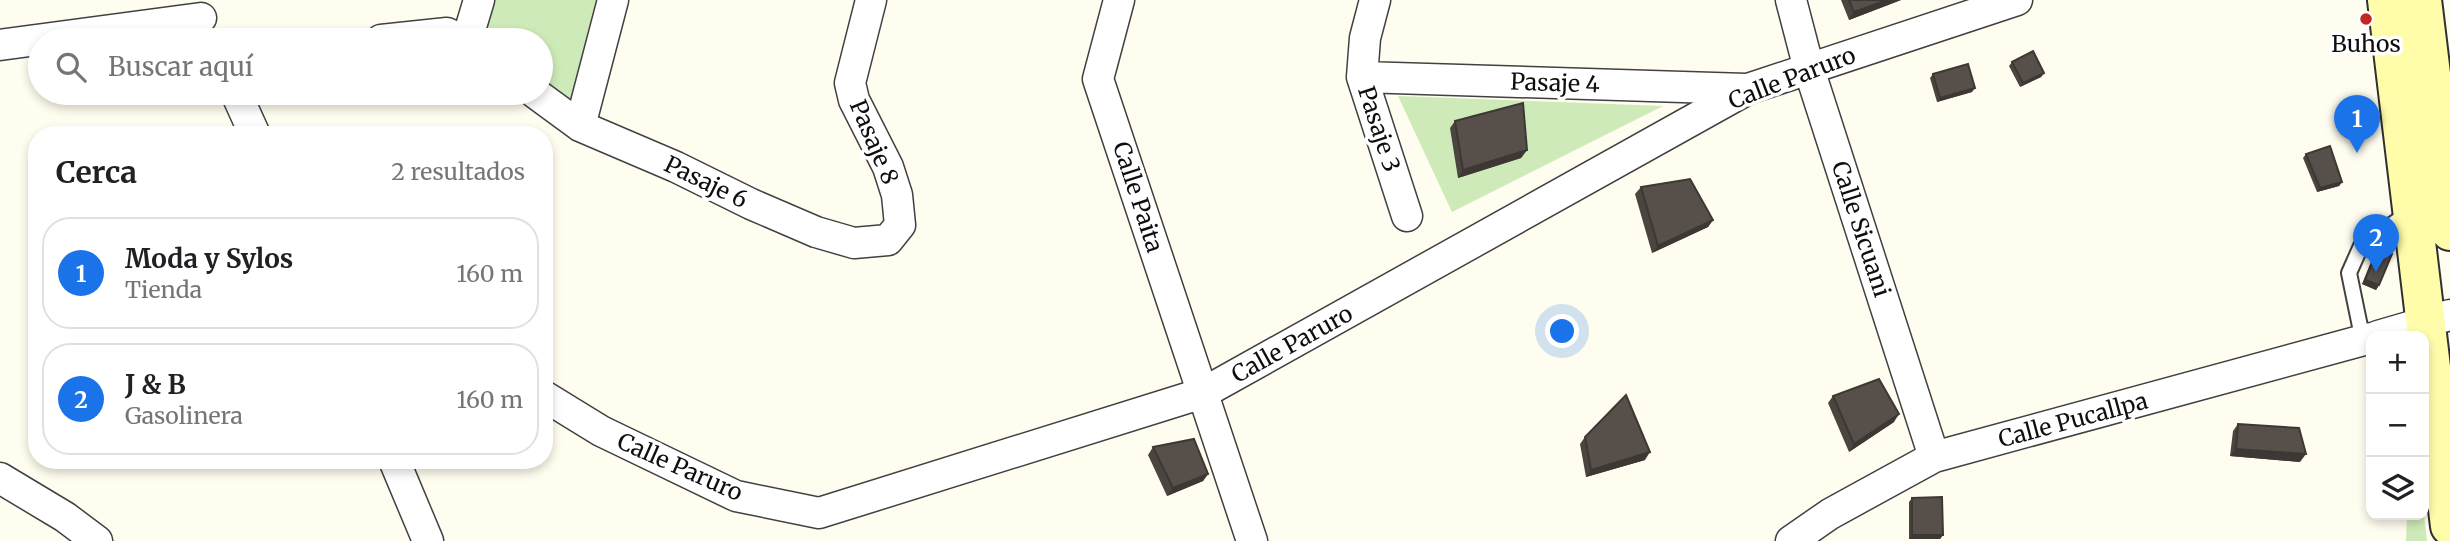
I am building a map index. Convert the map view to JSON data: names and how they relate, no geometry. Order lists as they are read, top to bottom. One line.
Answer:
{"streets":{"street":["Calle Paruro","Pasaje 4","Pasaje 3","Pasaje 8","Pasaje 6","Calle Paita","Calle Sicuani","Calle Pucallpa"]},"crossings":[["Calle Paruro","Pasaje 4"],["Calle Paruro","Calle Paita"],["Calle Paruro","Calle Sicuani"],["Pasaje 4","Pasaje 3"],["Pasaje 8","Pasaje 6"],["Calle Sicuani","Calle Pucallpa"]],"places":["Buhos"],"page":{"search":"Buscar aquí","pins":["1","2"],"heading":["Cerca","2 resultados"],"list":[{"mark":"1","name":"Moda y Sylos","note":"Tienda","value":"160 m"},{"mark":"2","name":"J & B","note":"Gasolinera","value":"160 m"}],"map_buttons":["+","−"]}}
